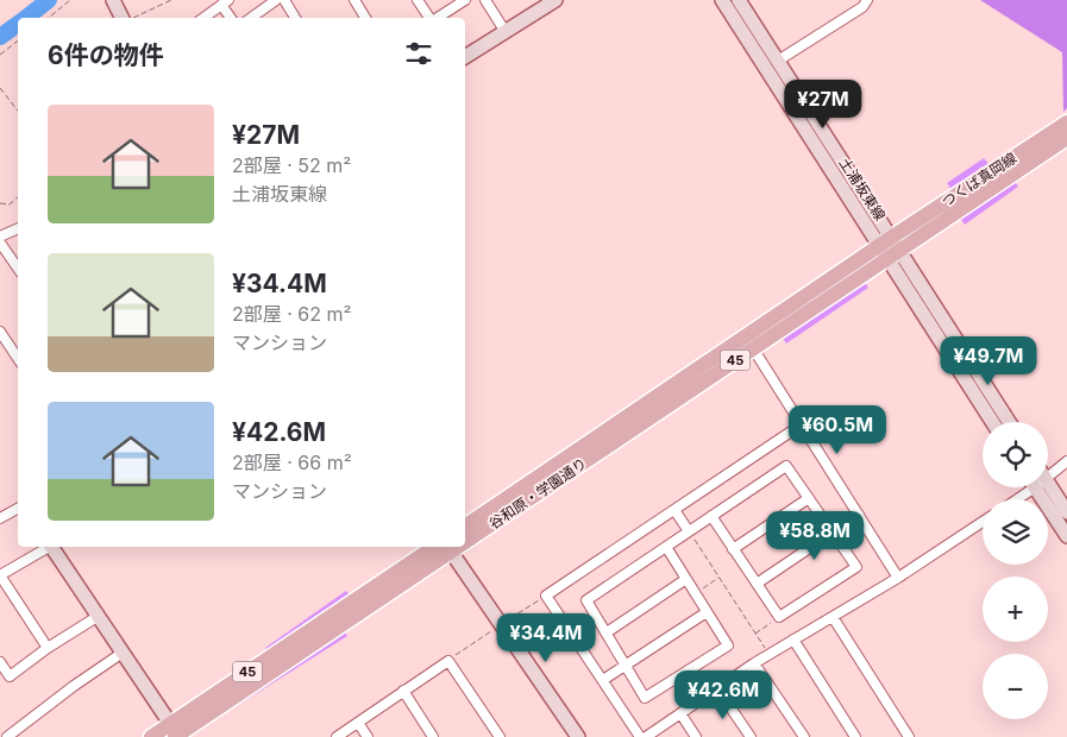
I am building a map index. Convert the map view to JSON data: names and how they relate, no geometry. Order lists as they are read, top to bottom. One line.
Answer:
{"streets":{"main road":["つくば真岡線","土浦坂東線","45","谷和原・学園通り"]},"crossings":[["つくば真岡線","土浦坂東線"],["つくば真岡線","谷和原・学園通り"],["土浦坂東線","谷和原・学園通り"]],"page":{"heading":"6件の物件","price":["¥27M","¥49.7M","¥60.5M","¥58.8M","¥34.4M","¥42.6M"],"list":[{"name":"¥27M","note":"2部屋 · 52 m² · 土浦坂東線"},{"name":"¥34.4M","note":"2部屋 · 62 m² · マンション"},{"name":"¥42.6M","note":"2部屋 · 66 m² · マンション"}],"map_buttons":["+","−"]}}
